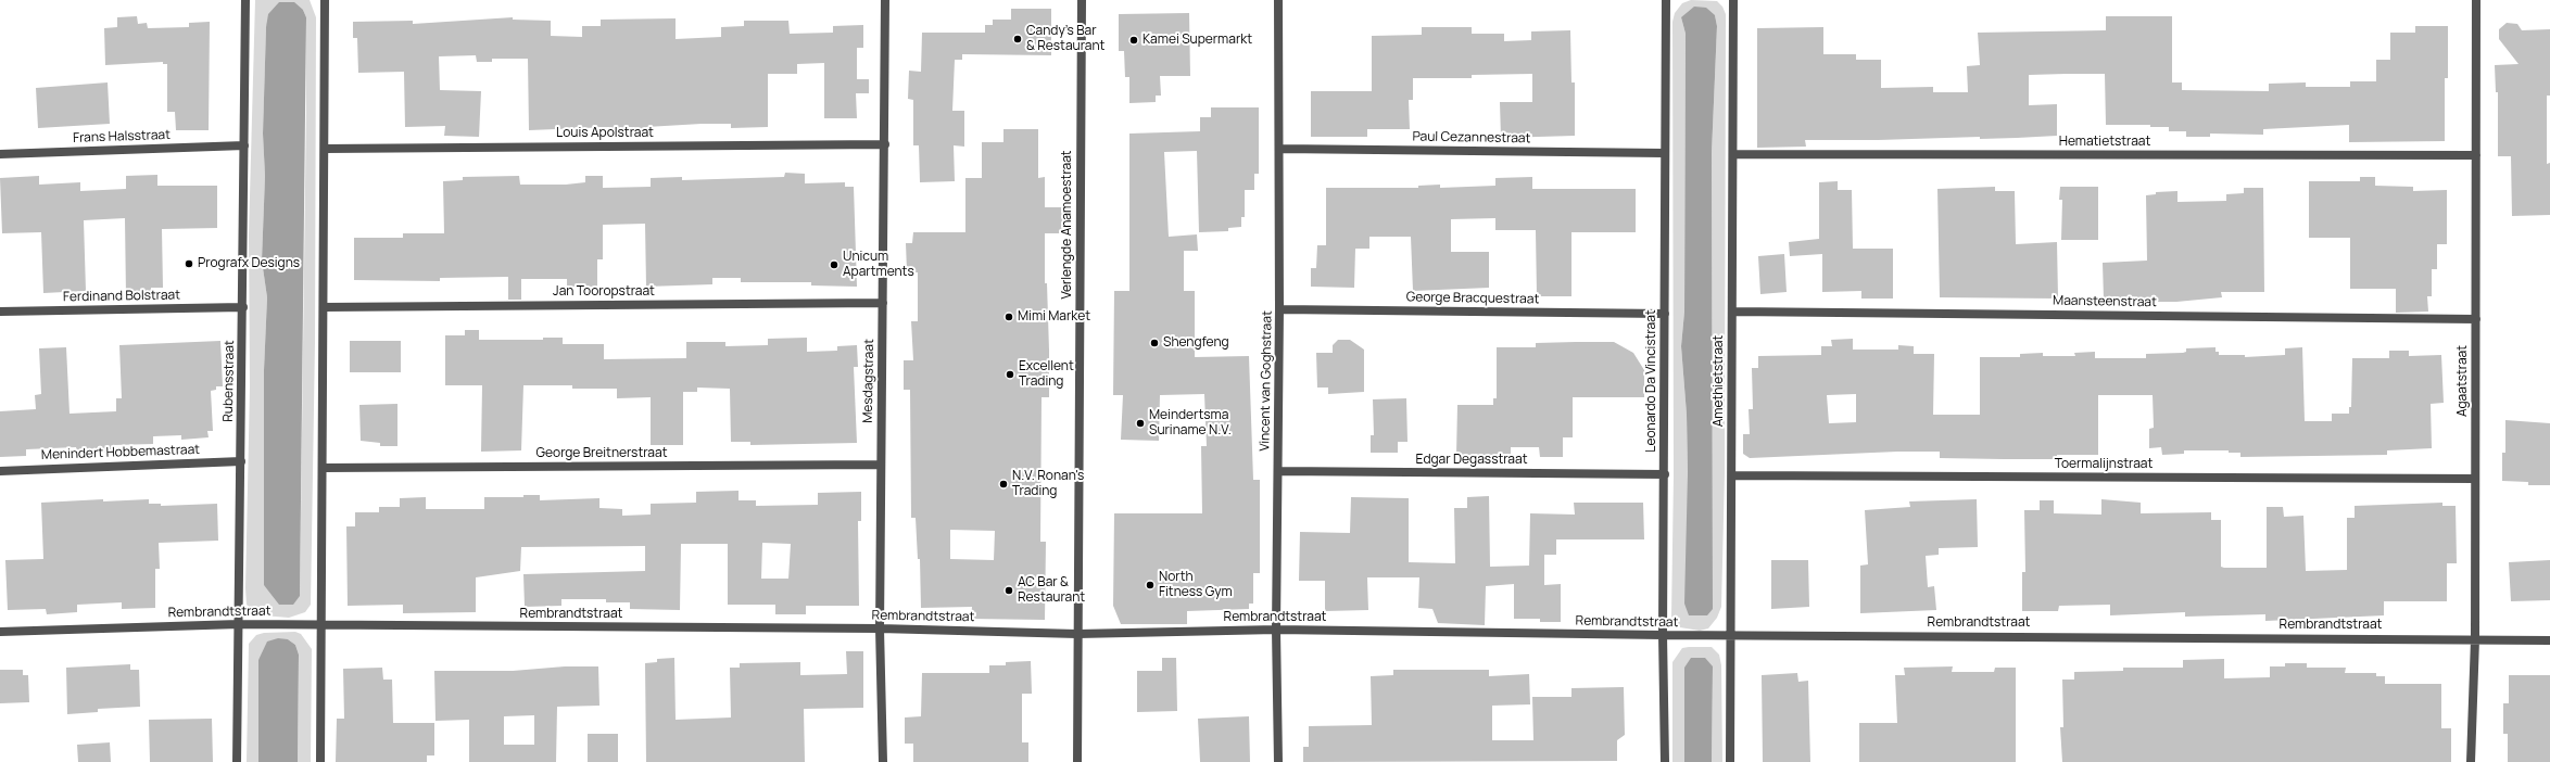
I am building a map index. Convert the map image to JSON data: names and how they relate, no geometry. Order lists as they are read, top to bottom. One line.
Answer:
{"streets":{"street":["Louis Apolstraat","Frans Halsstraat","Paul Cezannestraat","Hematietstraat","Verlengde Anamoestraat","Jan Tooropstraat","Ferdinand Bolstraat","George Bracquestraat","Maansteenstraat","Rubensstraat","Mesdagstraat","Vincent van Goghstraat","Leonardo Da Vincistraat","Amethietstraat","Agaatstraat","Menindert Hobbemastraat","George Breitnerstraat","Edgar Degasstraat","Toermalijnstraat","Rembrandtstraat"]},"crossings":[["Louis Apolstraat","Mesdagstraat"],["Frans Halsstraat","Rubensstraat"],["Paul Cezannestraat","Vincent van Goghstraat"],["Paul Cezannestraat","Leonardo Da Vincistraat"],["Hematietstraat","Amethietstraat"],["Hematietstraat","Agaatstraat"],["Verlengde Anamoestraat","Rembrandtstraat"],["Jan Tooropstraat","Mesdagstraat"],["Ferdinand Bolstraat","Rubensstraat"],["George Bracquestraat","Vincent van Goghstraat"],["George Bracquestraat","Leonardo Da Vincistraat"],["Maansteenstraat","Amethietstraat"],["Maansteenstraat","Agaatstraat"],["Rubensstraat","Menindert Hobbemastraat"],["Rubensstraat","Rembrandtstraat"],["Mesdagstraat","George Breitnerstraat"],["Mesdagstraat","Rembrandtstraat"],["Vincent van Goghstraat","Edgar Degasstraat"],["Vincent van Goghstraat","Rembrandtstraat"],["Leonardo Da Vincistraat","Edgar Degasstraat"],["Leonardo Da Vincistraat","Rembrandtstraat"],["Amethietstraat","Toermalijnstraat"],["Amethietstraat","Rembrandtstraat"],["Agaatstraat","Toermalijnstraat"],["Agaatstraat","Rembrandtstraat"]],"places":["Candy’s Bar & Restaurant","Kamei Supermarkt","Prografx Designs","Unicum Apartments","Mimi Market","Shengfeng","Excellent Trading","Meindertsma Suriname N.V.","N.V. Ronan's Trading","North Fitness Gym","AC Bar & Restaurant"]}
